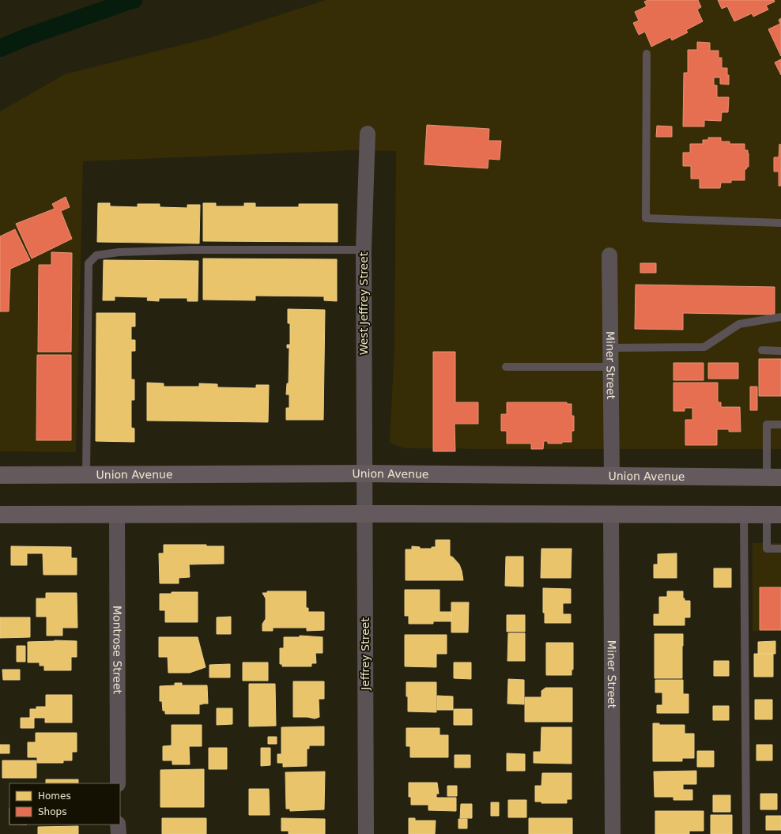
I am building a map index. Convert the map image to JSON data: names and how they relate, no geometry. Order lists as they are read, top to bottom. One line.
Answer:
{"streets":{"main road":["Union Avenue"],"street":["West Jeffrey Street","Miner Street","Montrose Street","Jeffrey Street"]},"crossings":[["West Jeffrey Street","Union Avenue"],["West Jeffrey Street","Jeffrey Street"],["Miner Street","Union Avenue"],["Union Avenue","Jeffrey Street"]],"legend":["Homes","Shops"]}
